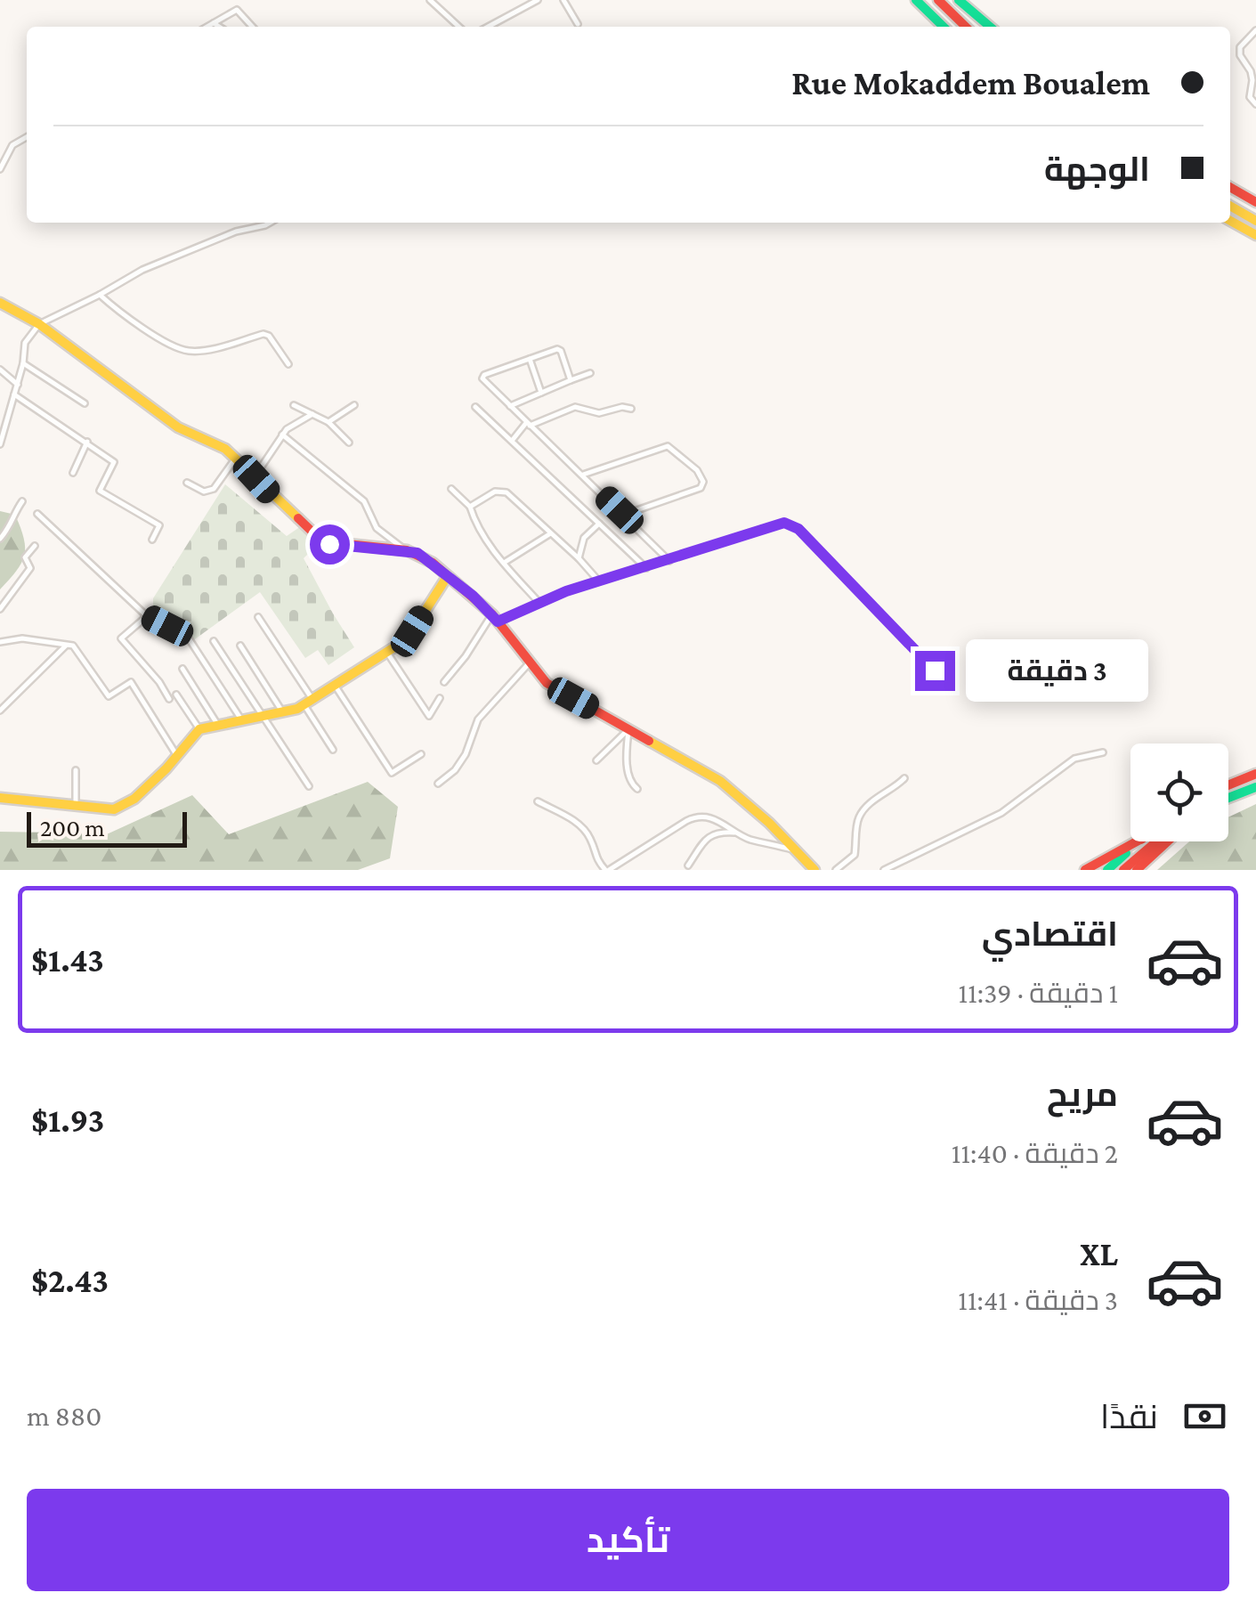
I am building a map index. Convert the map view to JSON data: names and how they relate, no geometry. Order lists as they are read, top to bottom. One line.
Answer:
{"scale_bar":"200 m","page":{"banner":["Rue Mokaddem Boualem","الوجهة"],"bubble":"3 دقيقة","scale":"200 m","list":[{"name":"اقتصادي","note":"1 دقيقة · 11:39","value":"$1.43"},{"name":"مريح","note":"2 دقيقة · 11:40","value":"$1.93"},{"name":"XL","note":"3 دقيقة · 11:41","value":"$2.43"}],"pay":["نقدًا","880 m"],"buttons":"تأكيد"}}
